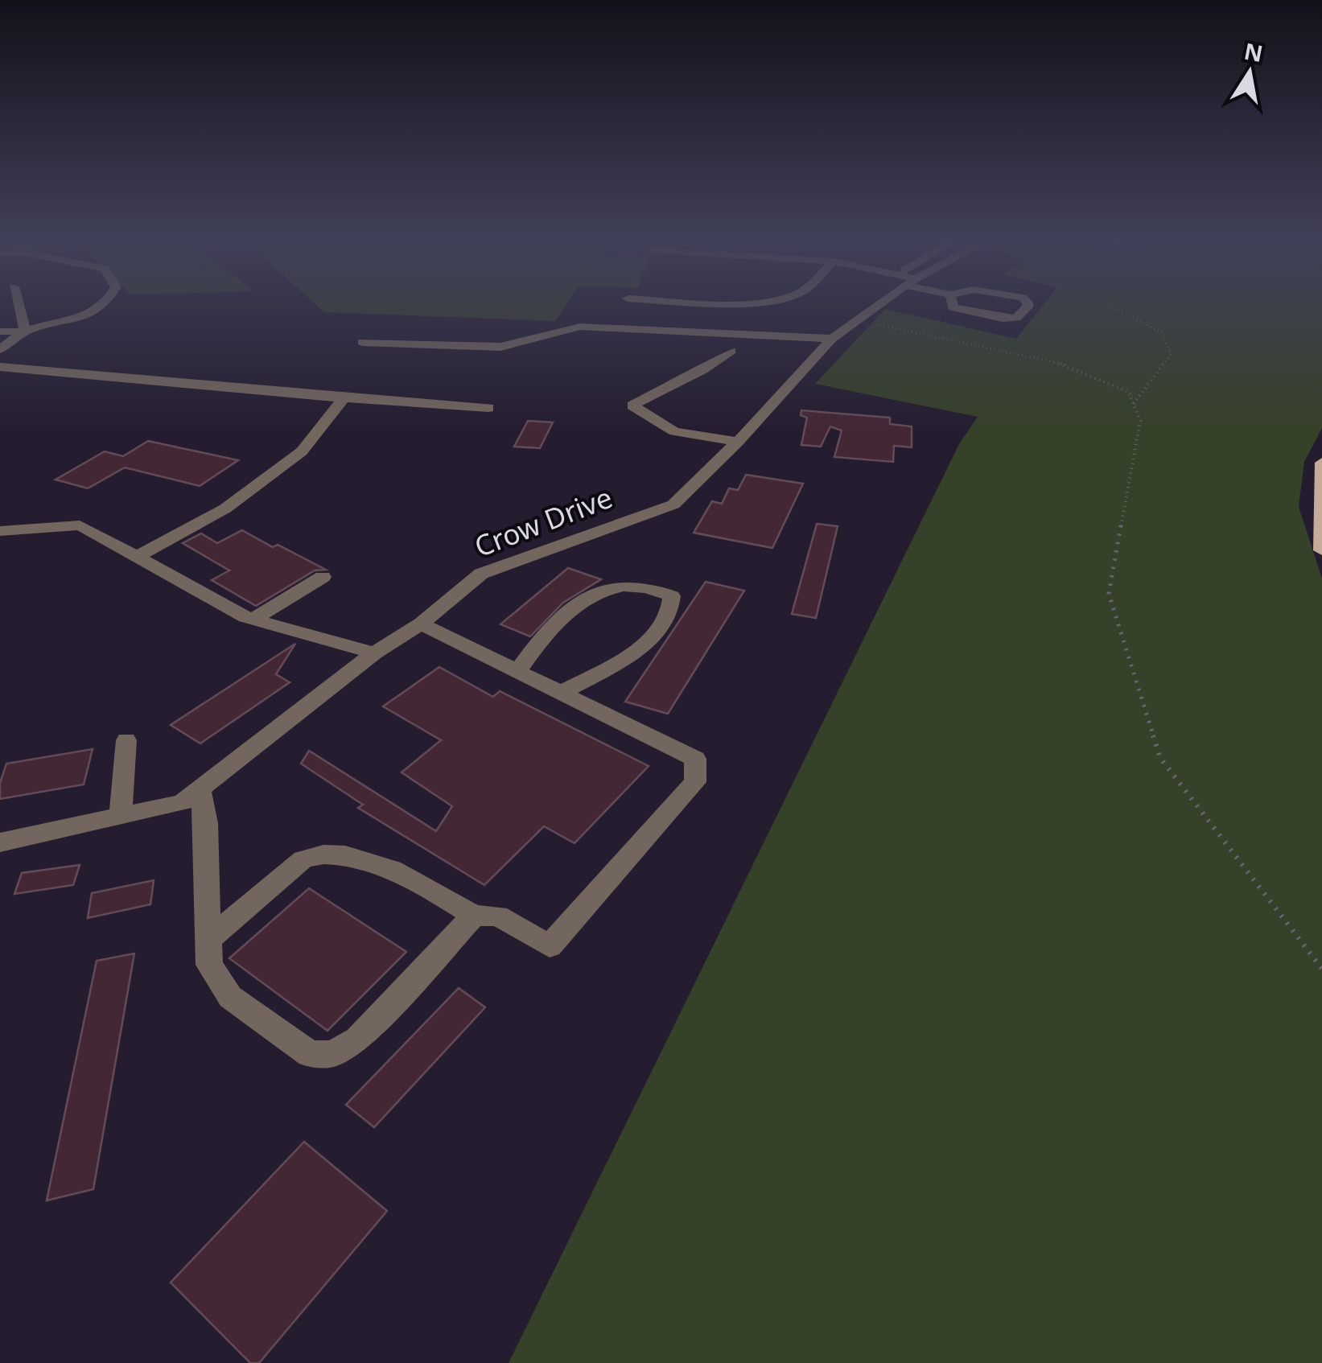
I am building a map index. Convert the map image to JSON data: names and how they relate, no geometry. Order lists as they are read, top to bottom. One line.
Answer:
{"streets":{"street":["Crow Drive"]},"north":"top"}
